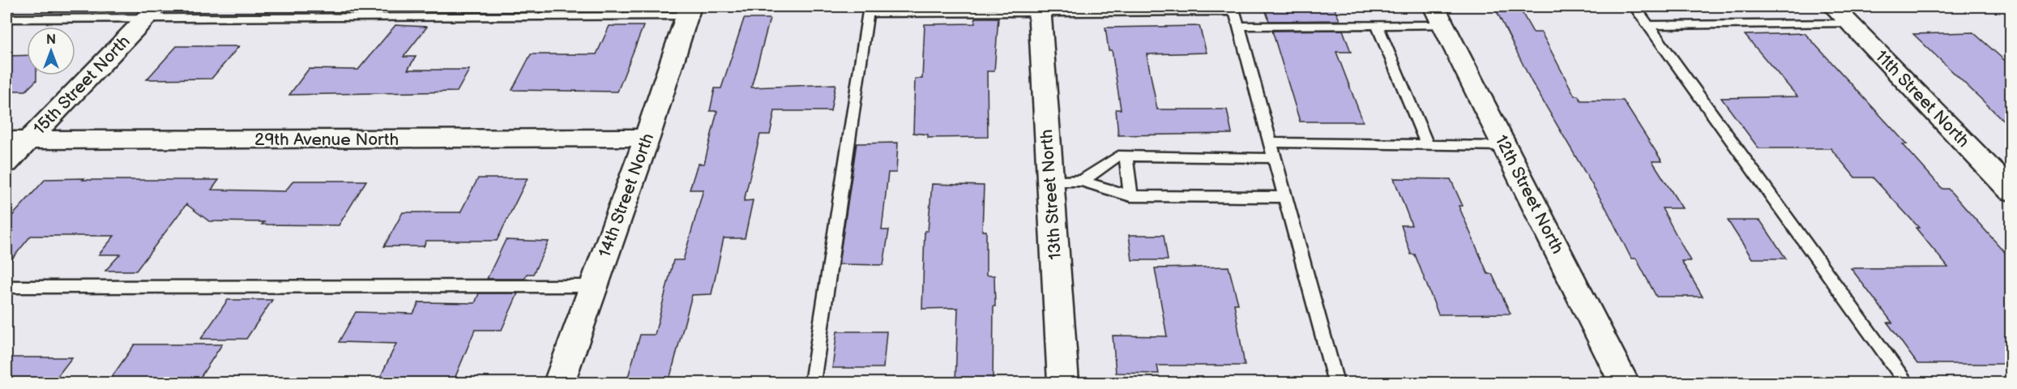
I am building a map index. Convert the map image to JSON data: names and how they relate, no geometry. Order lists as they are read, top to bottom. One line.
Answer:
{"streets":{"street":["15th Street North","11th Street North","29th Avenue North","13th Street North","12th Street North","14th Street North"]},"crossings":[["15th Street North","29th Avenue North"],["29th Avenue North","14th Street North"]],"north":"top"}
